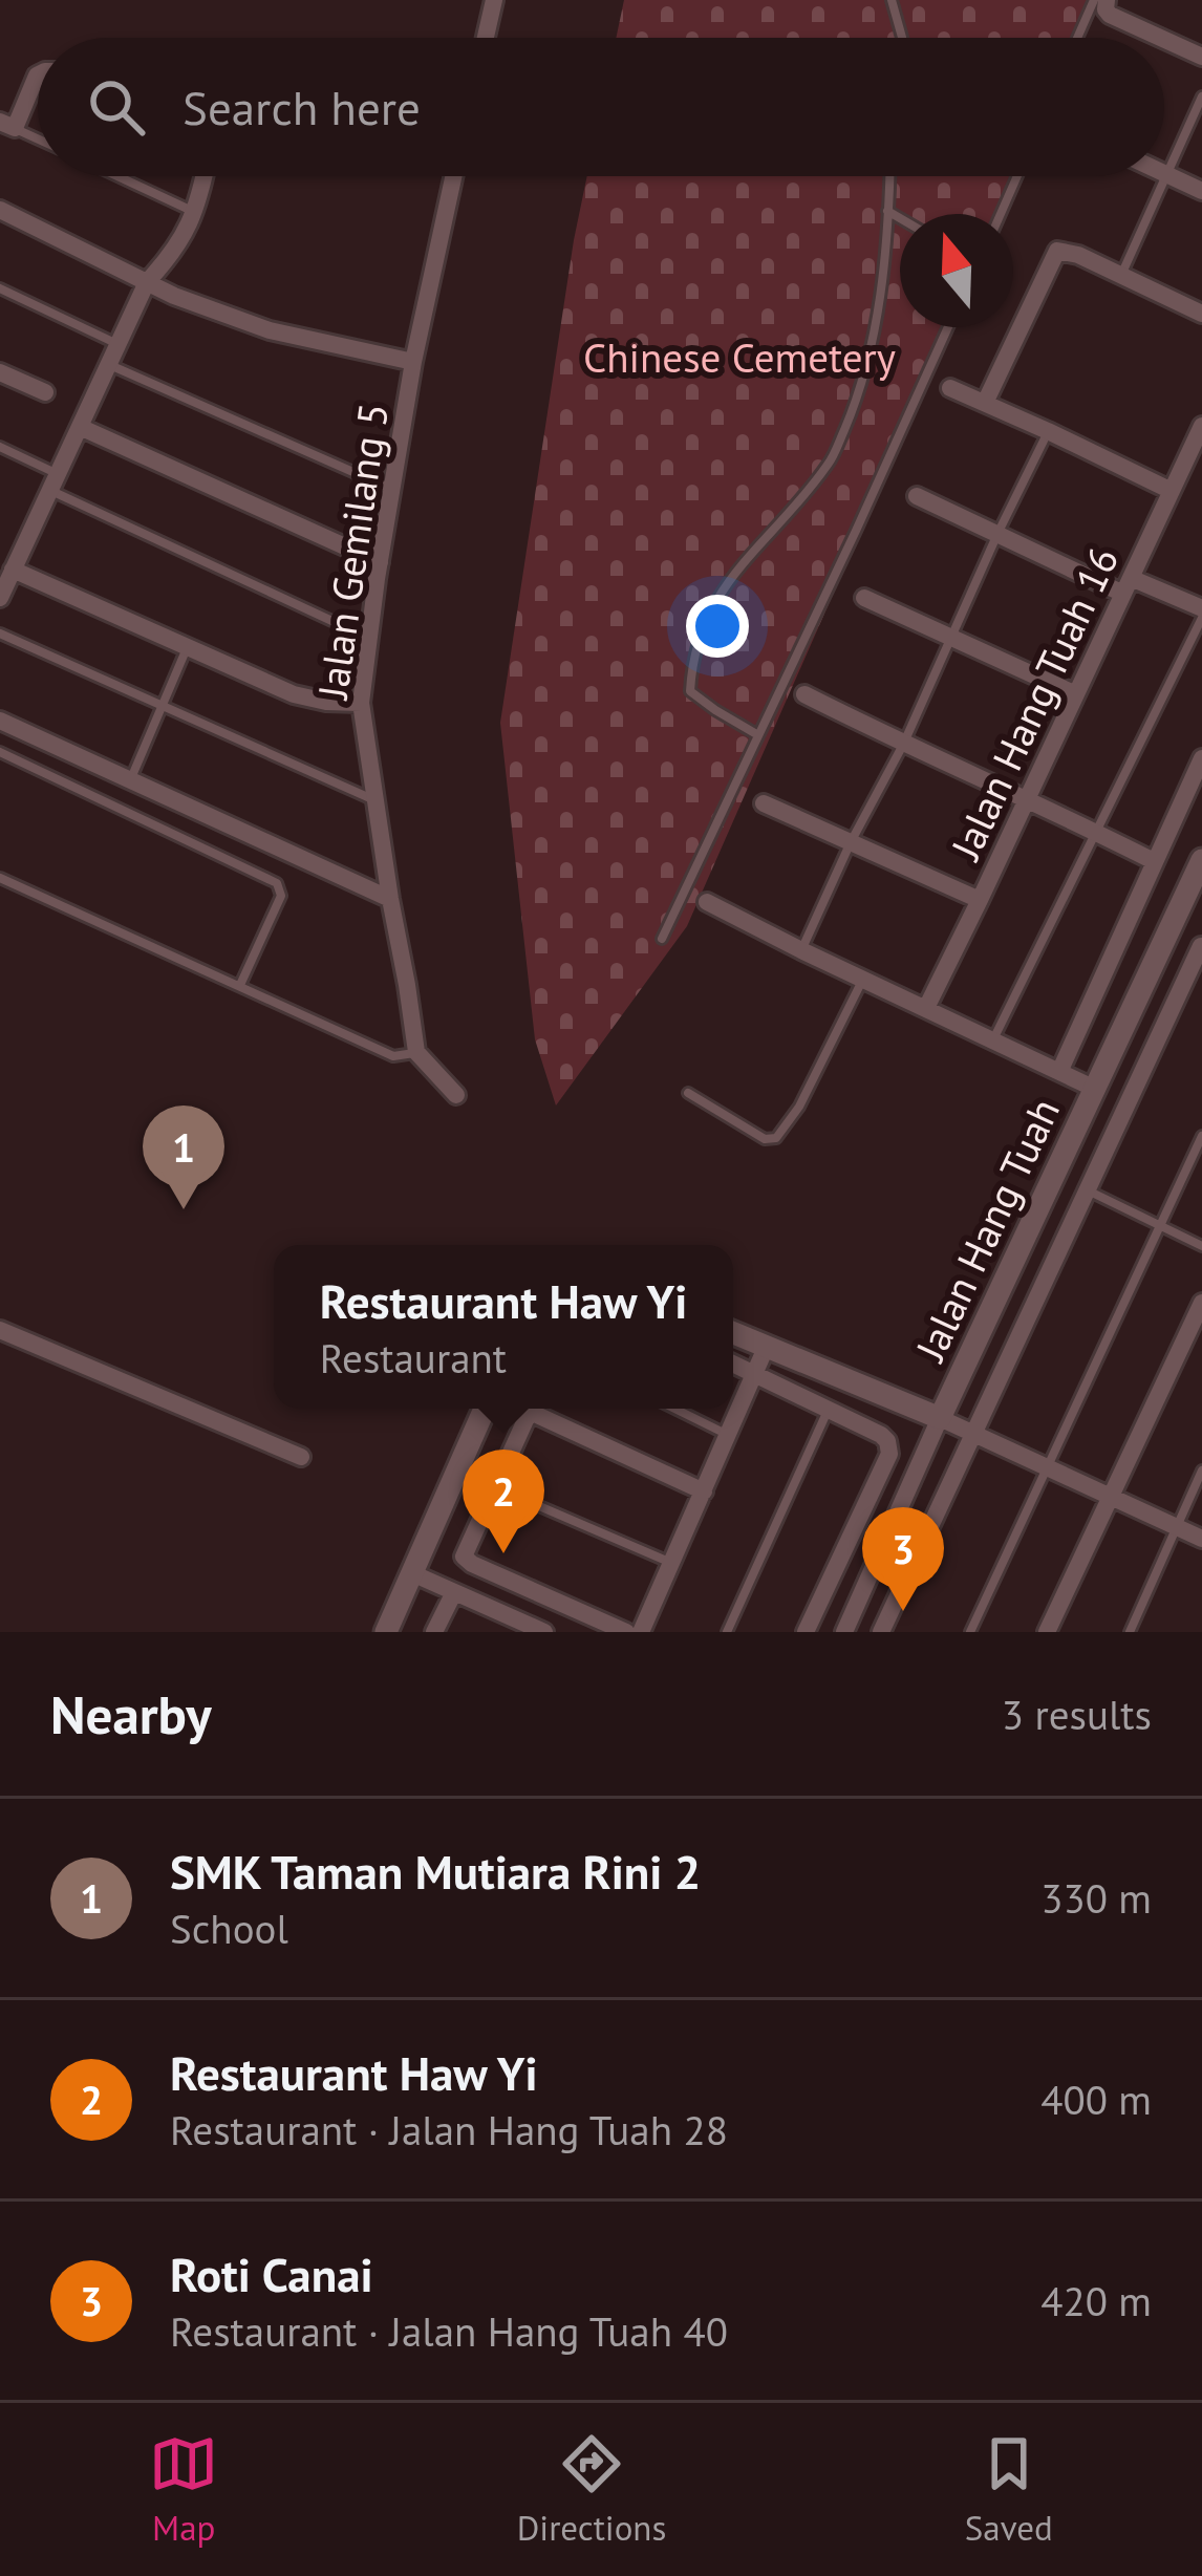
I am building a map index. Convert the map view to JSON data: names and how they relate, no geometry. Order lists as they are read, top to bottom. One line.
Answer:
{"streets":{"street":["Jalan Gemilang 5","Jalan Hang Tuah 16","Jalan Hang Tuah"]},"parks":["Chinese Cemetery"],"north":"top","page":{"search":"Search here","pins":["1","2","3"],"popup":["Restaurant Haw Yi","Restaurant"],"heading":["Nearby","3 results"],"list":[{"mark":"1","name":"SMK Taman Mutiara Rini 2","note":"School","value":"330 m"},{"mark":"2","name":"Restaurant Haw Yi","note":"Restaurant · Jalan Hang Tuah 28","value":"400 m"},{"mark":"3","name":"Roti Canai","note":"Restaurant · Jalan Hang Tuah 40","value":"420 m"}],"nav":["Map","Directions","Saved"]}}
